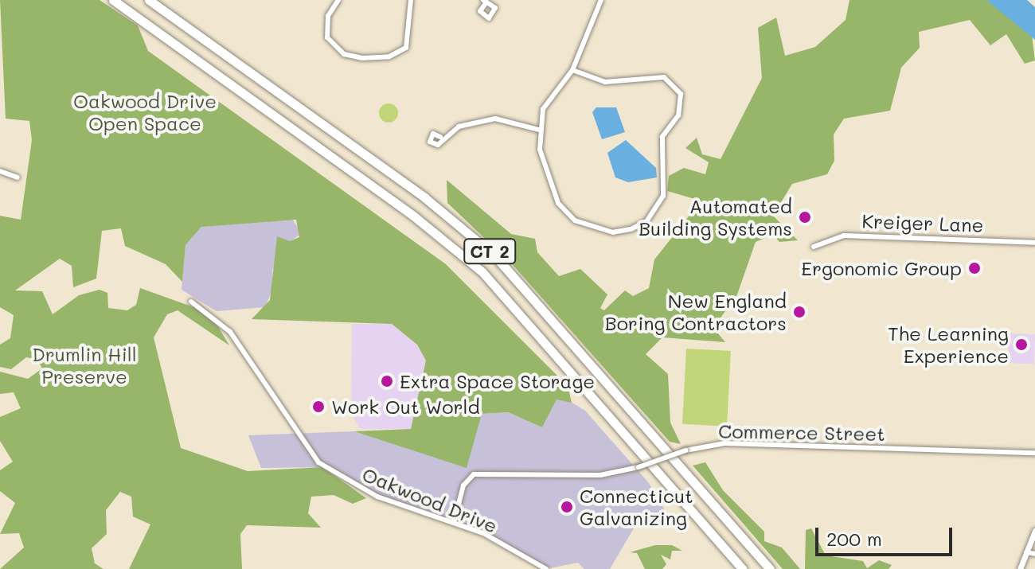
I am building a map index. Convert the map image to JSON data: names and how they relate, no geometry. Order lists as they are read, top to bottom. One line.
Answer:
{"streets":{"highway":["CT 2"],"street":["Kreiger Lane","Commerce Street","Oakwood Drive"]},"crossings":[["Commerce Street","Oakwood Drive"]],"parks":["Oakwood Drive Open Space","Drumlin Hill Preserve"],"places":["Automated Building Systems","Ergonomic Group","New England Boring Contractors","The Learning Experience","Extra Space Storage","Work Out World","Connecticut Galvanizing"],"scale_bar":"200 m"}
